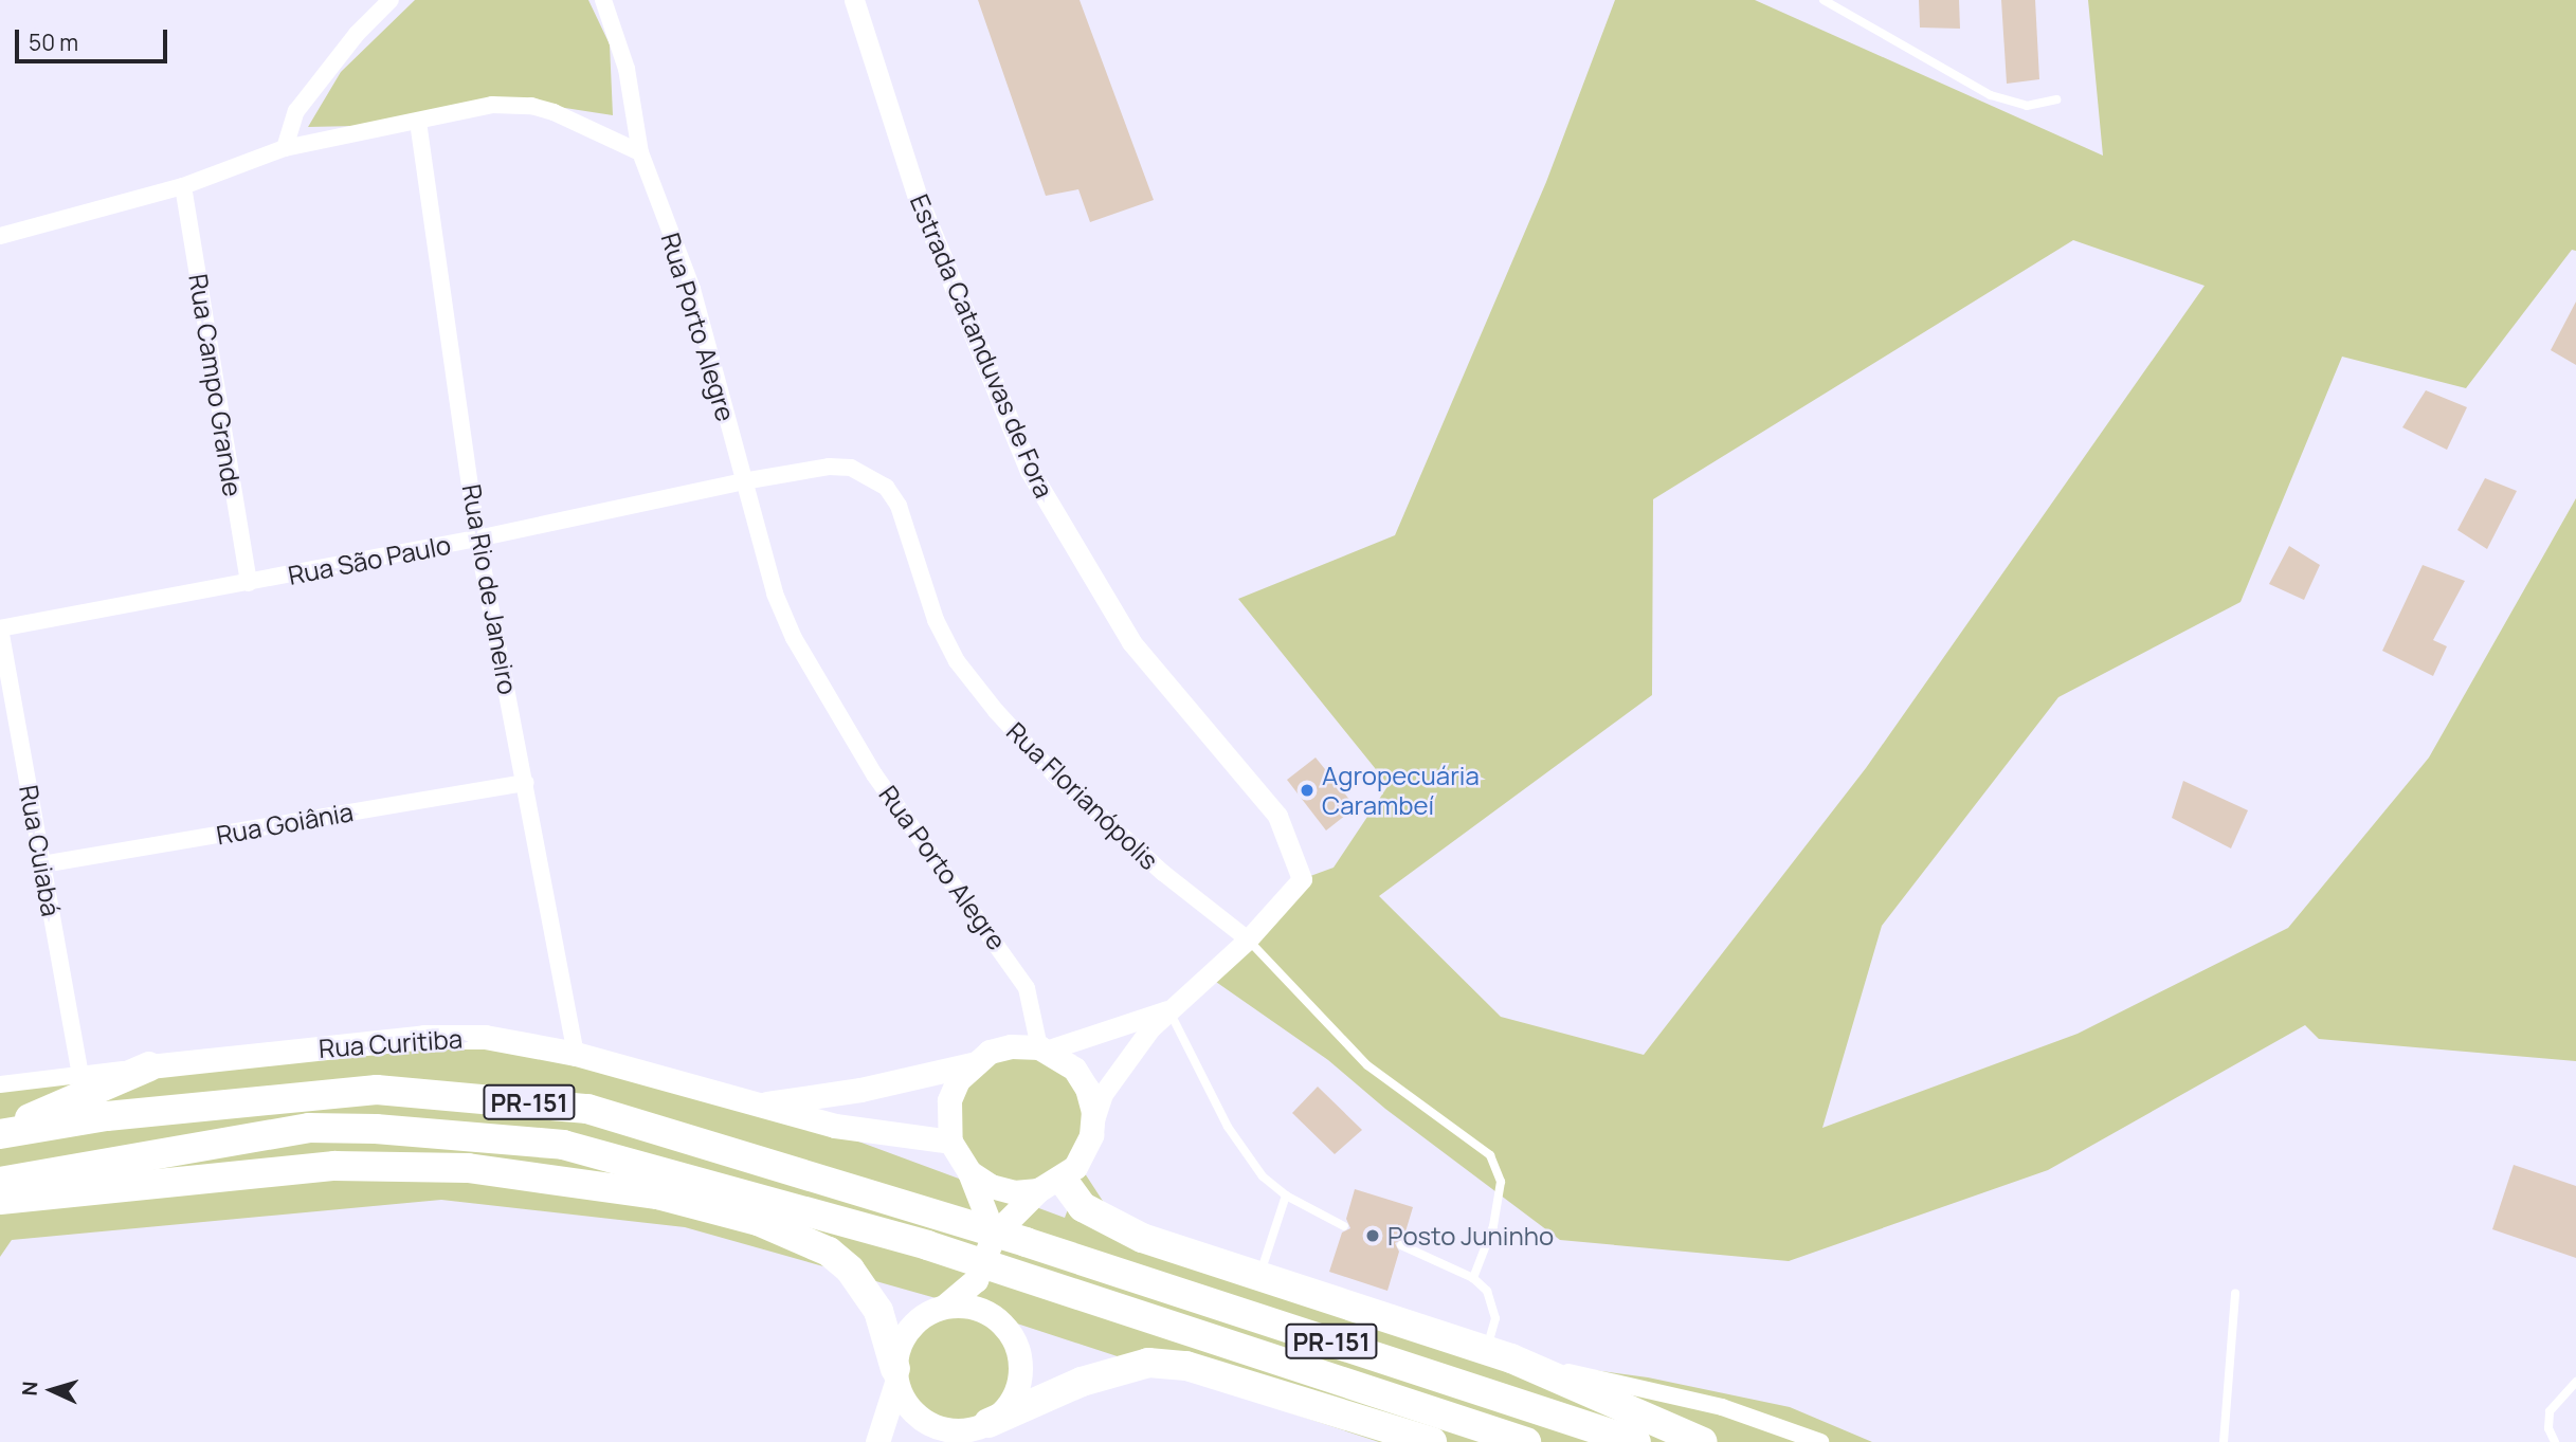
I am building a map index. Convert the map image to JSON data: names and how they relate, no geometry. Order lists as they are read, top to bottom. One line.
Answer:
{"streets":{"highway":["PR-151"],"main road":["Rua Curitiba"],"street":["Rua Porto Alegre","Estrada Catanduvas de Fora","Rua Campo Grande","Rua São Paulo","Rua Rio de Janeiro","Rua Florianópolis","Rua Goiânia","Rua Cuiabá"]},"crossings":[["Rua Porto Alegre","Rua São Paulo"],["Rua Porto Alegre","Rua Curitiba"],["Estrada Catanduvas de Fora","Rua Florianópolis"],["Rua Campo Grande","Rua São Paulo"],["Rua São Paulo","Rua Rio de Janeiro"],["Rua São Paulo","Rua Florianópolis"],["Rua São Paulo","Rua Cuiabá"],["Rua Rio de Janeiro","Rua Goiânia"],["Rua Rio de Janeiro","Rua Curitiba"],["Rua Goiânia","Rua Cuiabá"]],"places":["Agropecuária Carambeí","Posto Juninho"],"scale_bar":"50 m","north":"left"}
